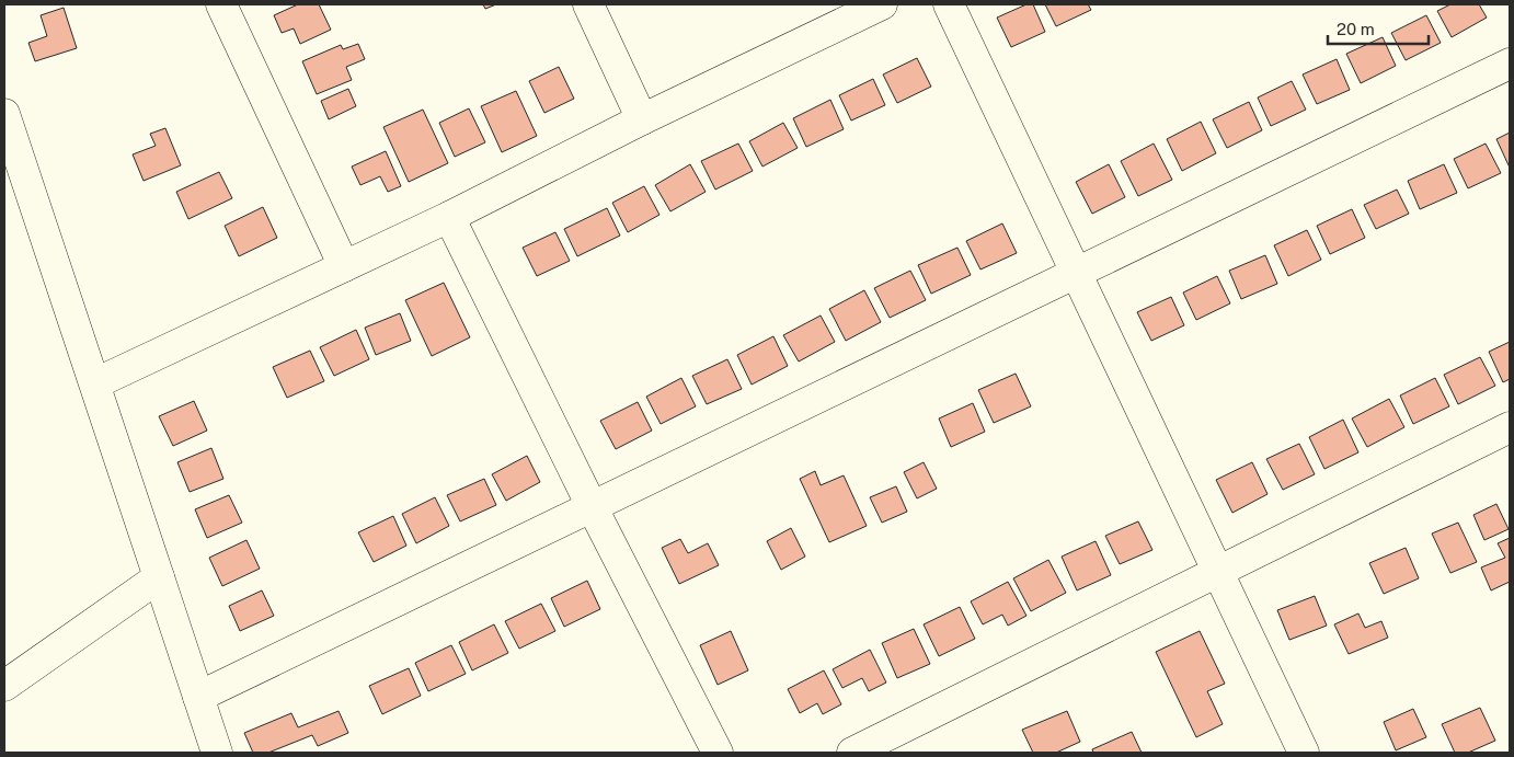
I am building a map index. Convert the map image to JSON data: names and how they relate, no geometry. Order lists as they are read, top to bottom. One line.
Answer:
{"scale_bar":"20 m"}
